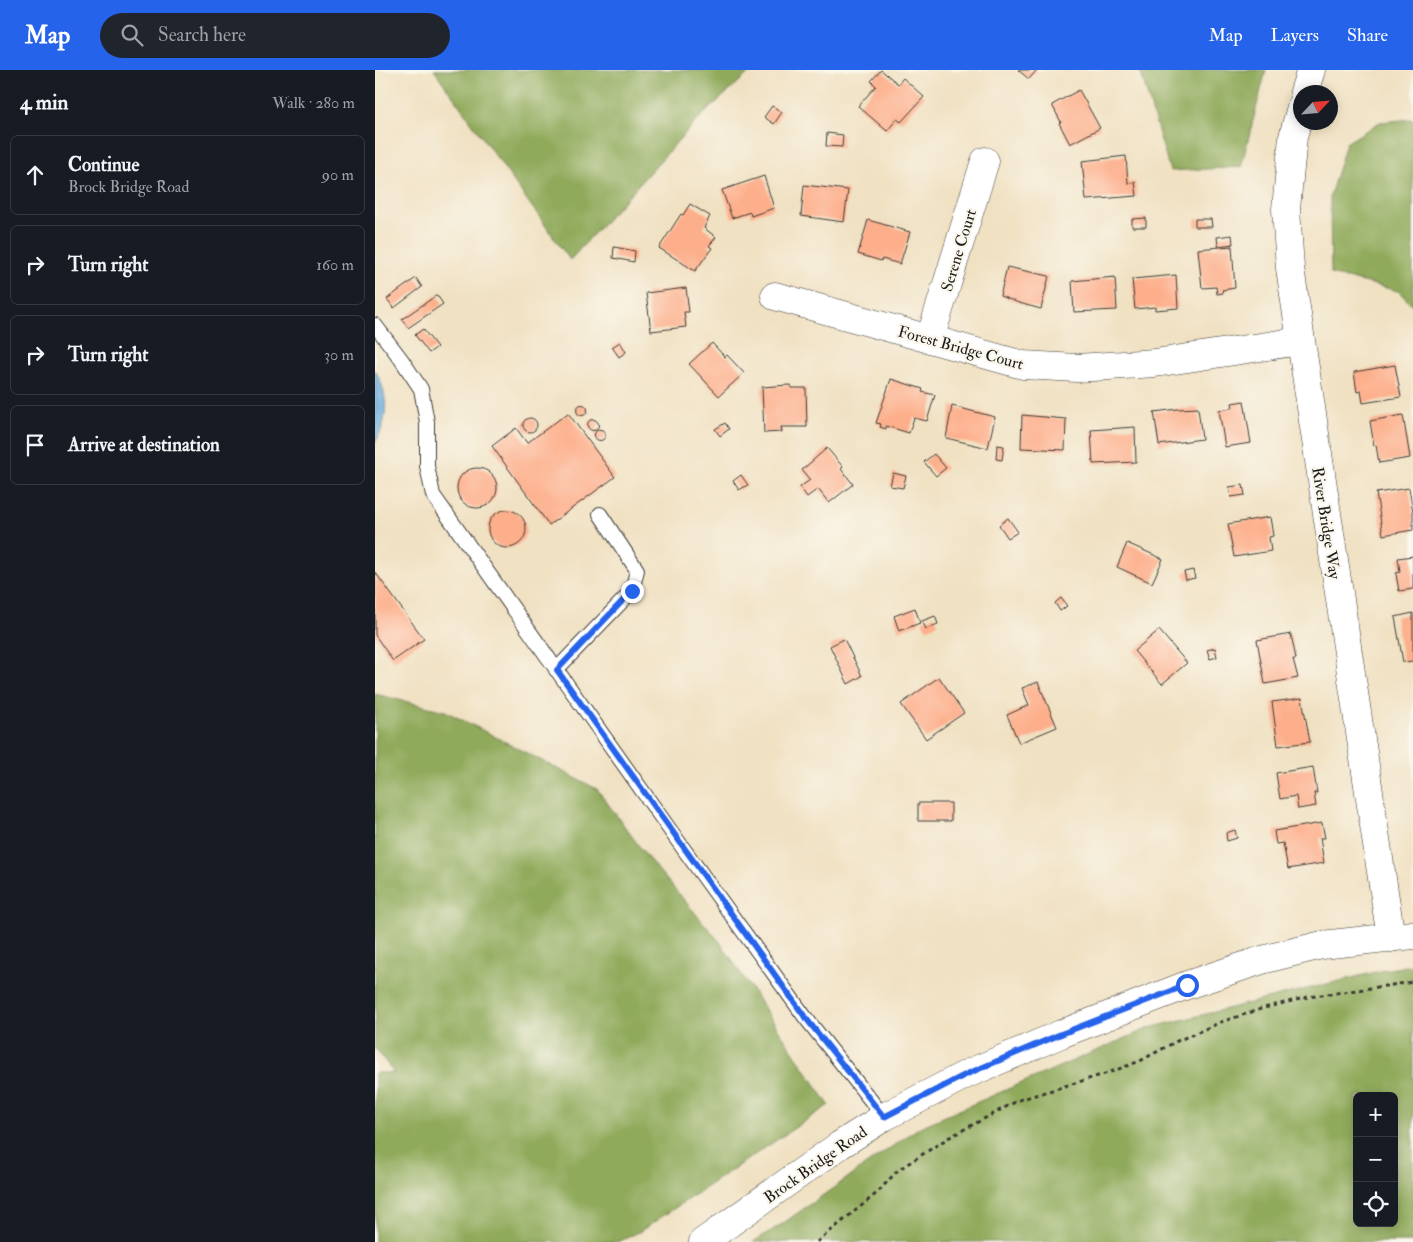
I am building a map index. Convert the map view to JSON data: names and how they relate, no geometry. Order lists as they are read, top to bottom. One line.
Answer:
{"streets":{"street":["Serene Court","Forest Bridge Court","River Bridge Way","Brock Bridge Road"]},"crossings":[["Serene Court","Forest Bridge Court"],["Forest Bridge Court","River Bridge Way"],["River Bridge Way","Brock Bridge Road"]],"north":"top right","page":{"header":"Map","search":"Search here","nav":["Map","Layers","Share"],"heading":["4 min","Walk · 280 m"],"list":[["Continue","Brock Bridge Road","90 m"],["Turn right","160 m"],["Turn right","30 m"],"Arrive at destination"],"map_buttons":["+","−"]}}
